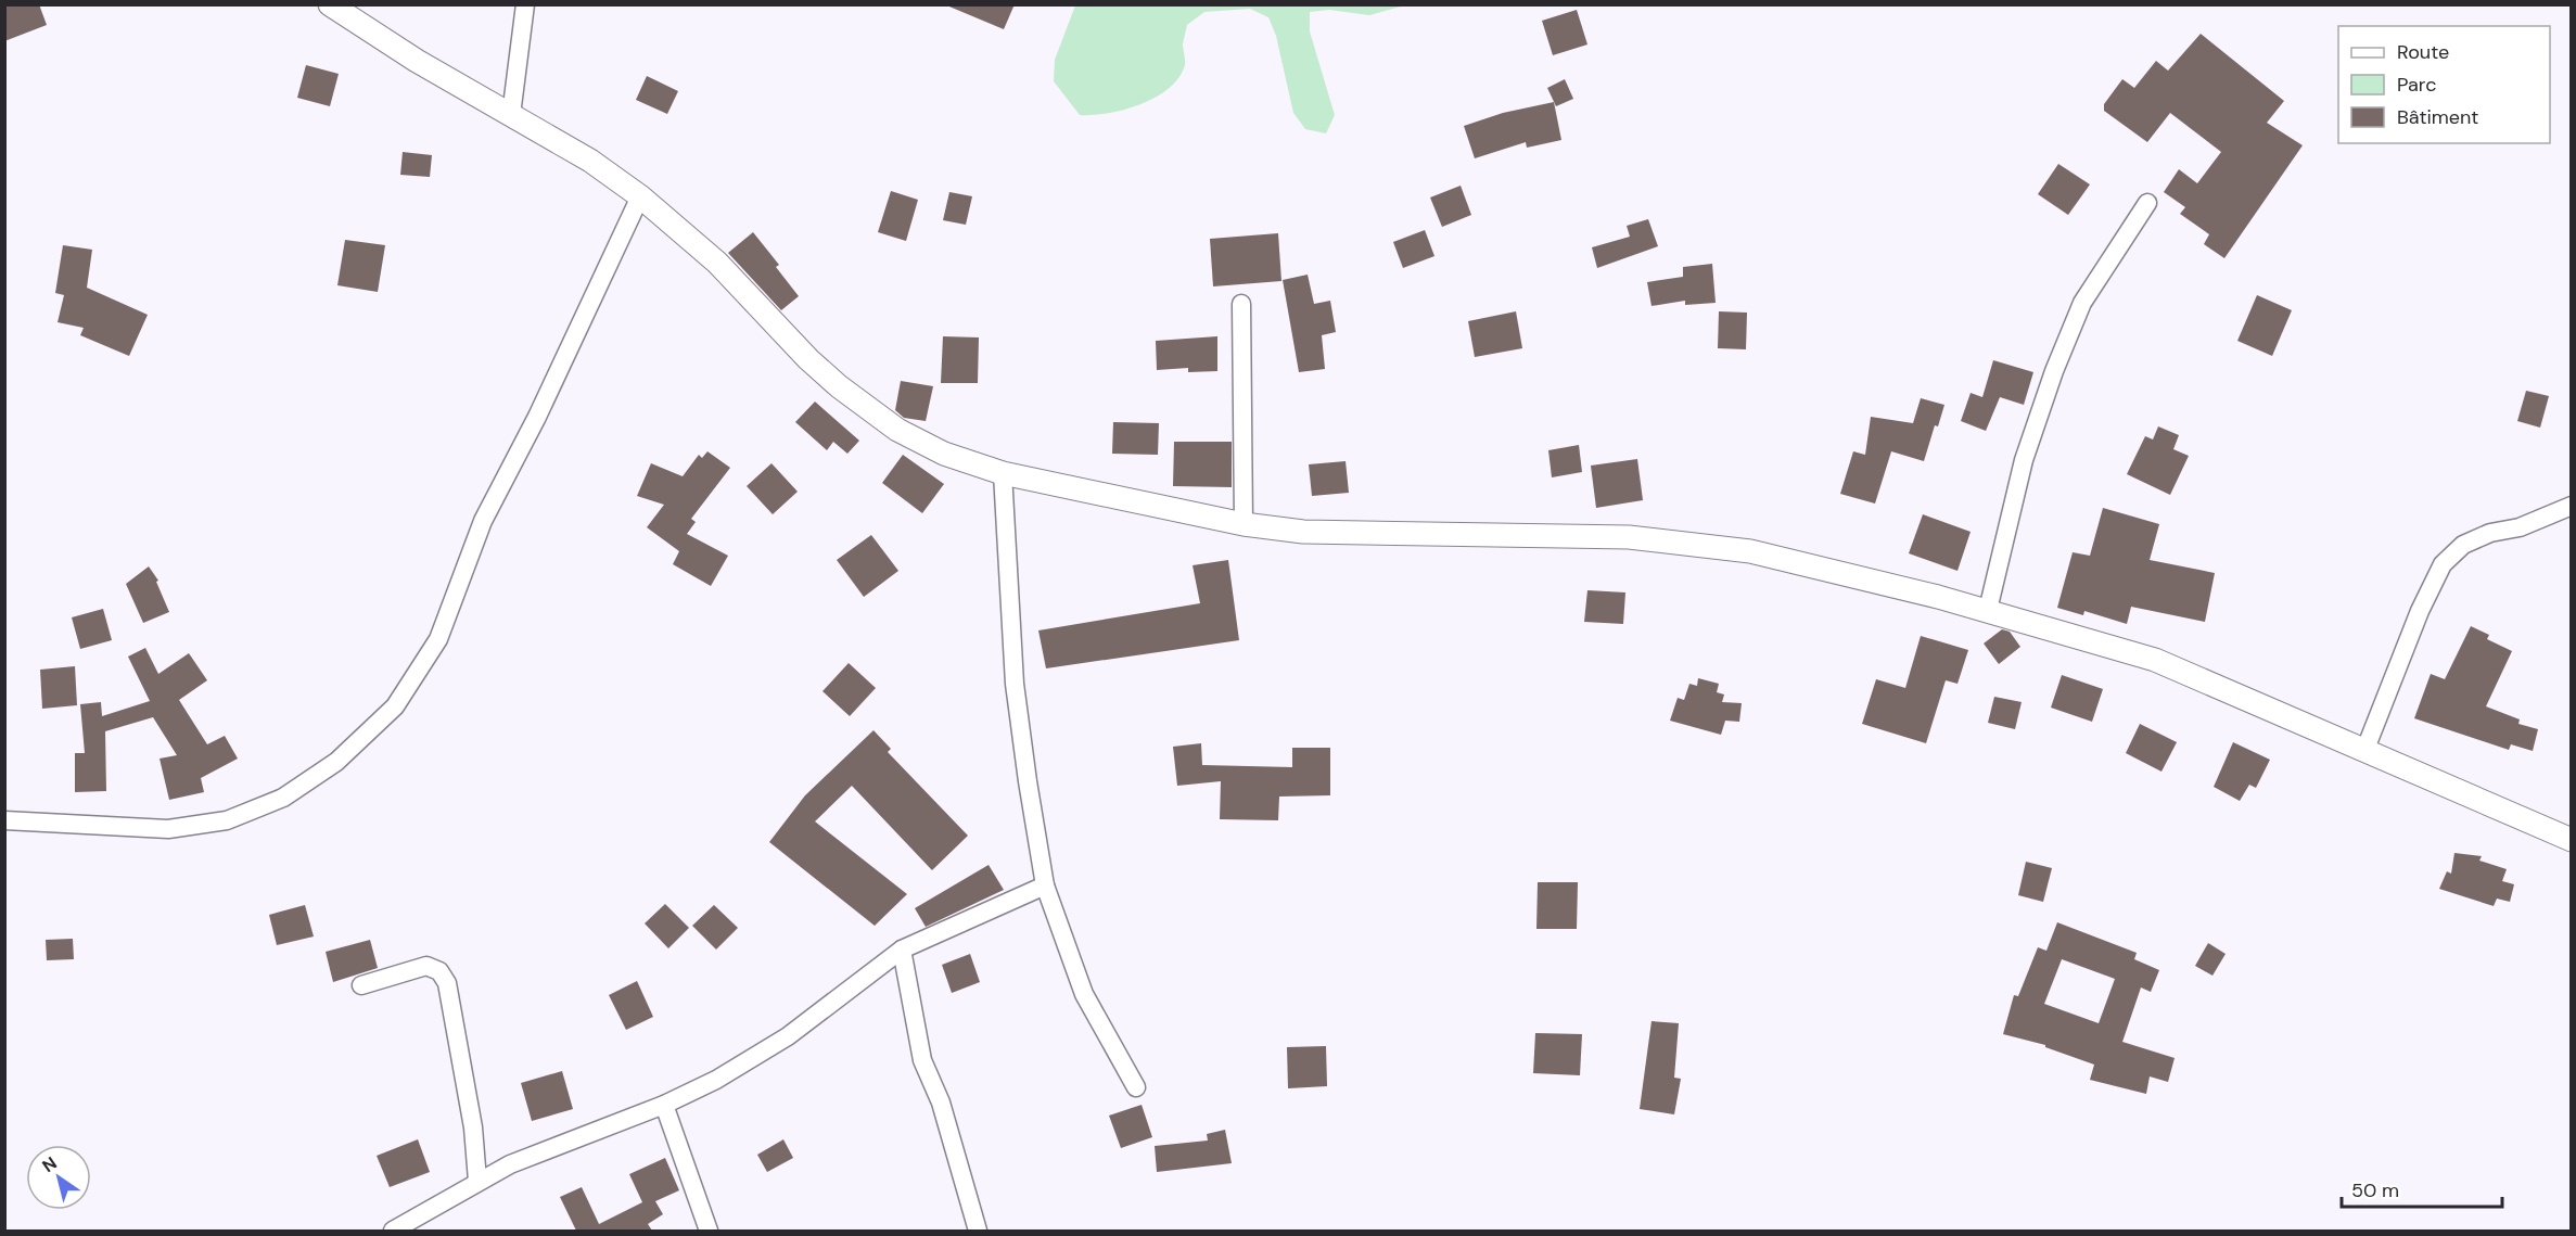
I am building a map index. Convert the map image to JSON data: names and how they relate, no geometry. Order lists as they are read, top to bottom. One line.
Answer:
{"legend":["Route","Parc","Bâtiment"],"scale_bar":"50 m","north":"top left"}
